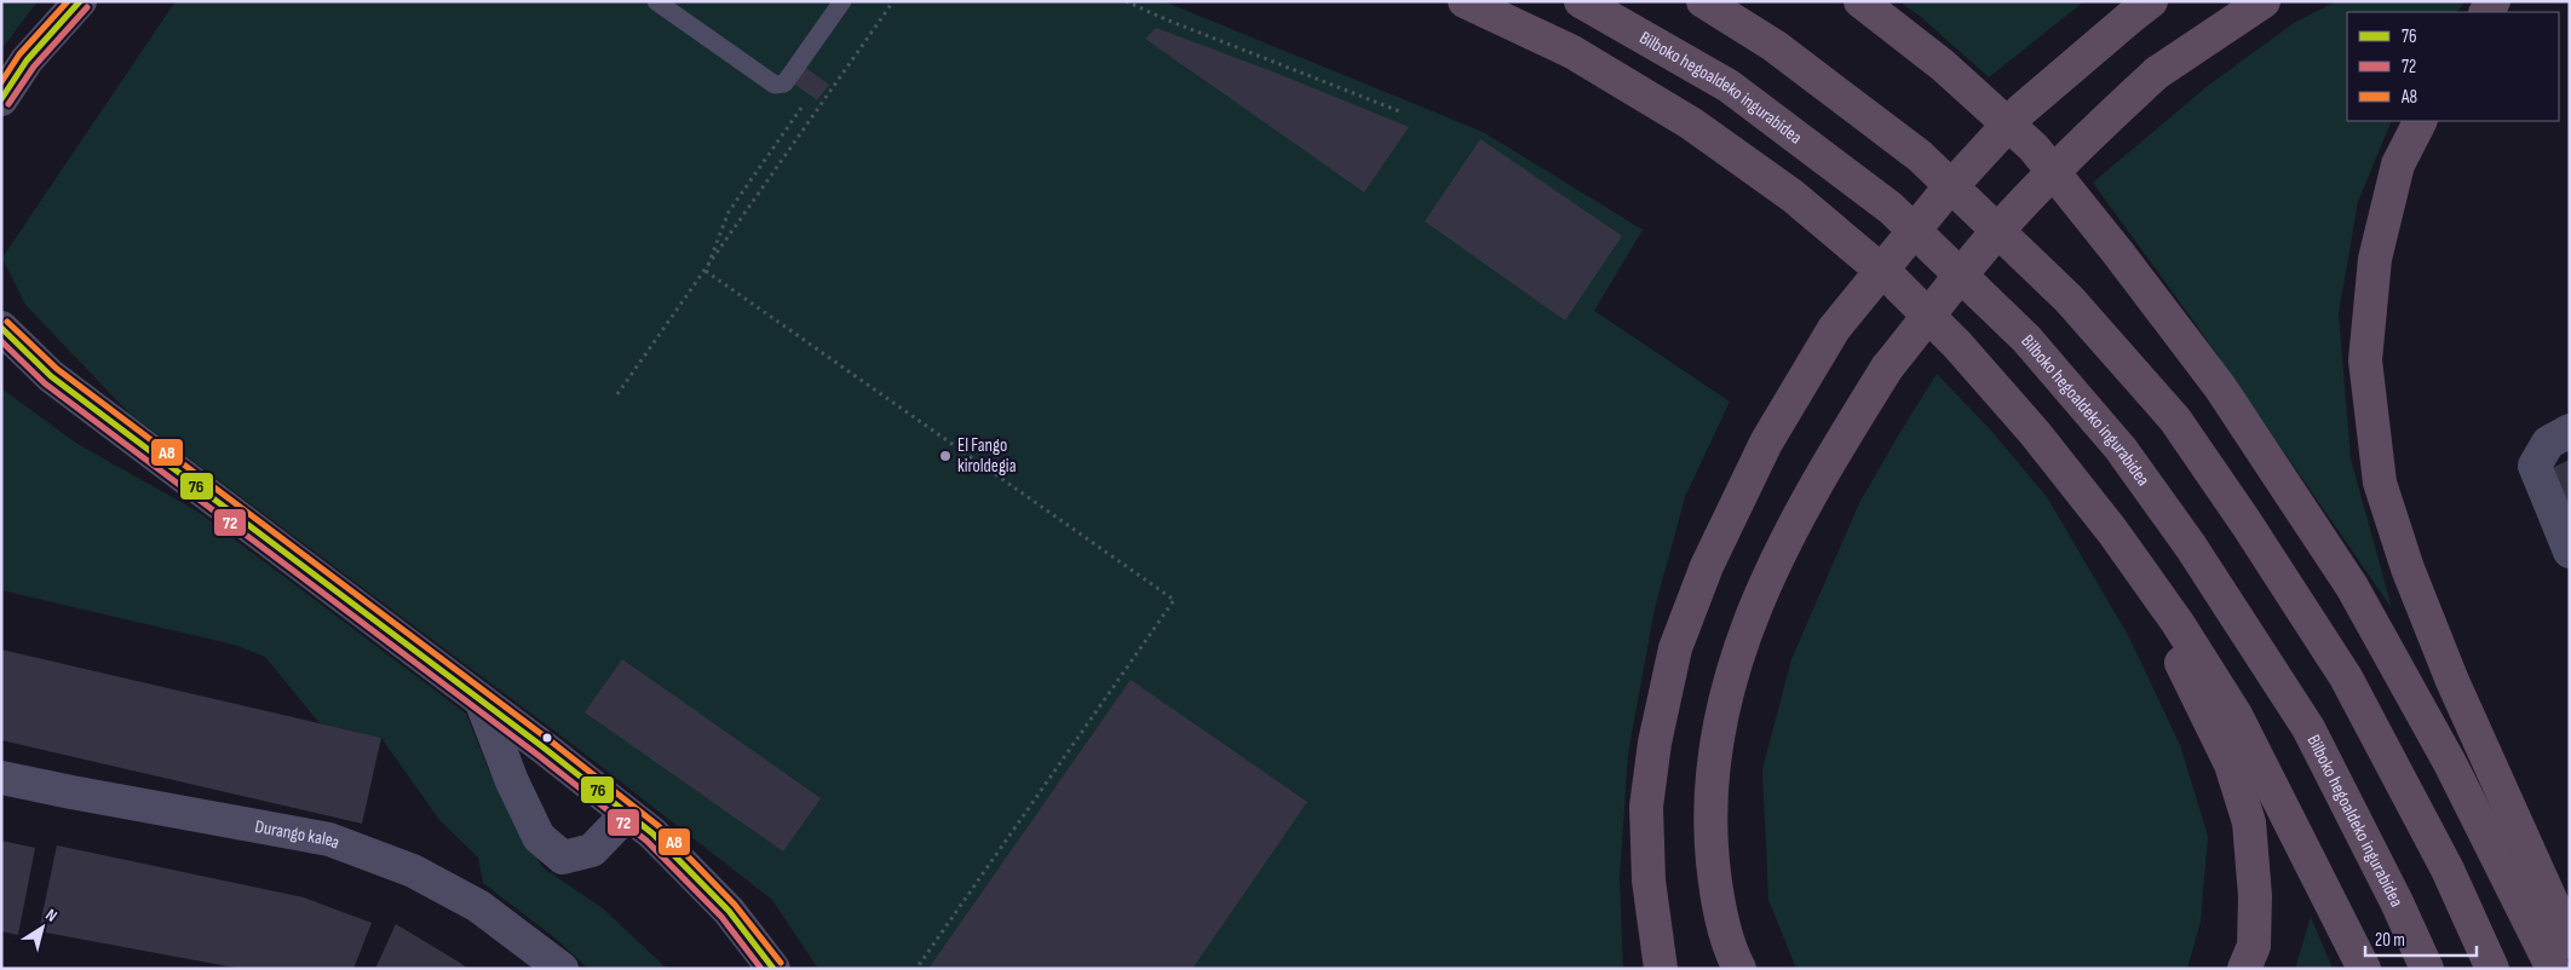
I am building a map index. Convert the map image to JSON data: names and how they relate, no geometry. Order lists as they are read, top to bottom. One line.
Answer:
{"streets":{"highway":["Bilboko hegoaldeko ingurabidea"],"street":["Durango kalea"]},"places":["El Fango kiroldegia"],"lines":["transit line 76","transit line A8","transit line 72"],"legend":["76","72","A8"],"scale_bar":"20 m","north":"top right"}
